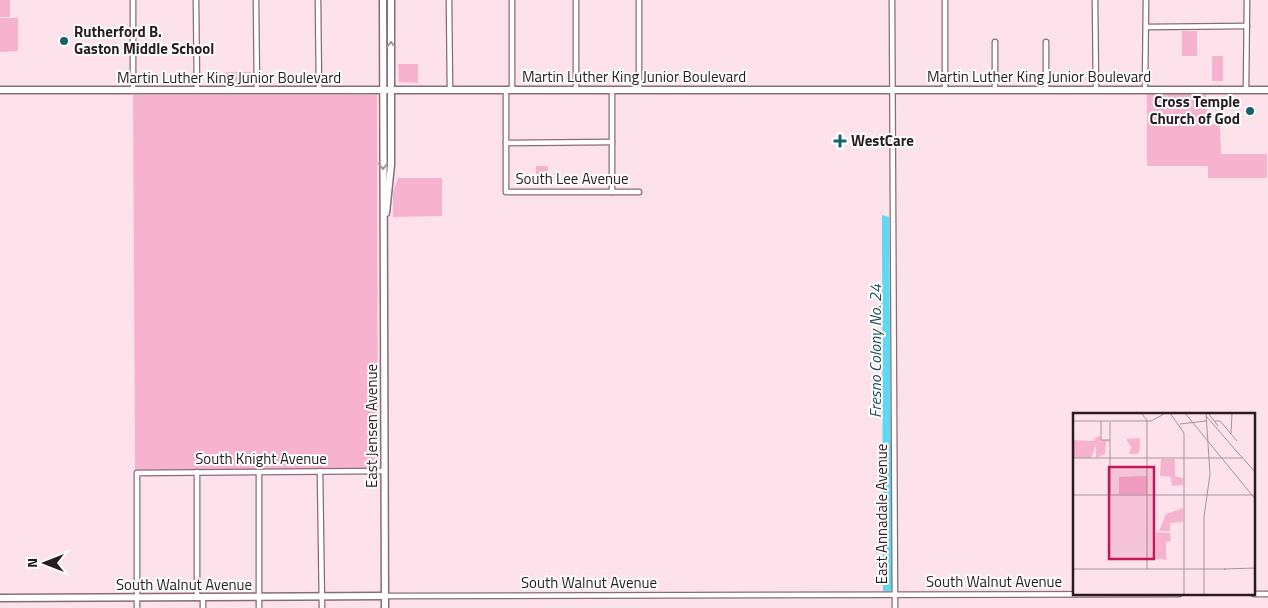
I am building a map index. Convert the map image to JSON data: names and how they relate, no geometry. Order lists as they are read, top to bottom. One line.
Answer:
{"streets":{"street":["Martin Luther King Junior Boulevard","South Lee Avenue","East Jensen Avenue","South Knight Avenue","East Annadale Avenue","South Walnut Avenue"]},"crossings":[["Martin Luther King Junior Boulevard","East Jensen Avenue"],["Martin Luther King Junior Boulevard","East Annadale Avenue"],["East Jensen Avenue","South Knight Avenue"],["East Jensen Avenue","South Walnut Avenue"],["South Knight Avenue","South Walnut Avenue"],["East Annadale Avenue","South Walnut Avenue"]],"water":["Fresno Colony No. 24"],"places":{"other":["Rutherford B. Gaston Middle School","Cross Temple Church of God"],"health":["WestCare"]},"north":"left"}
